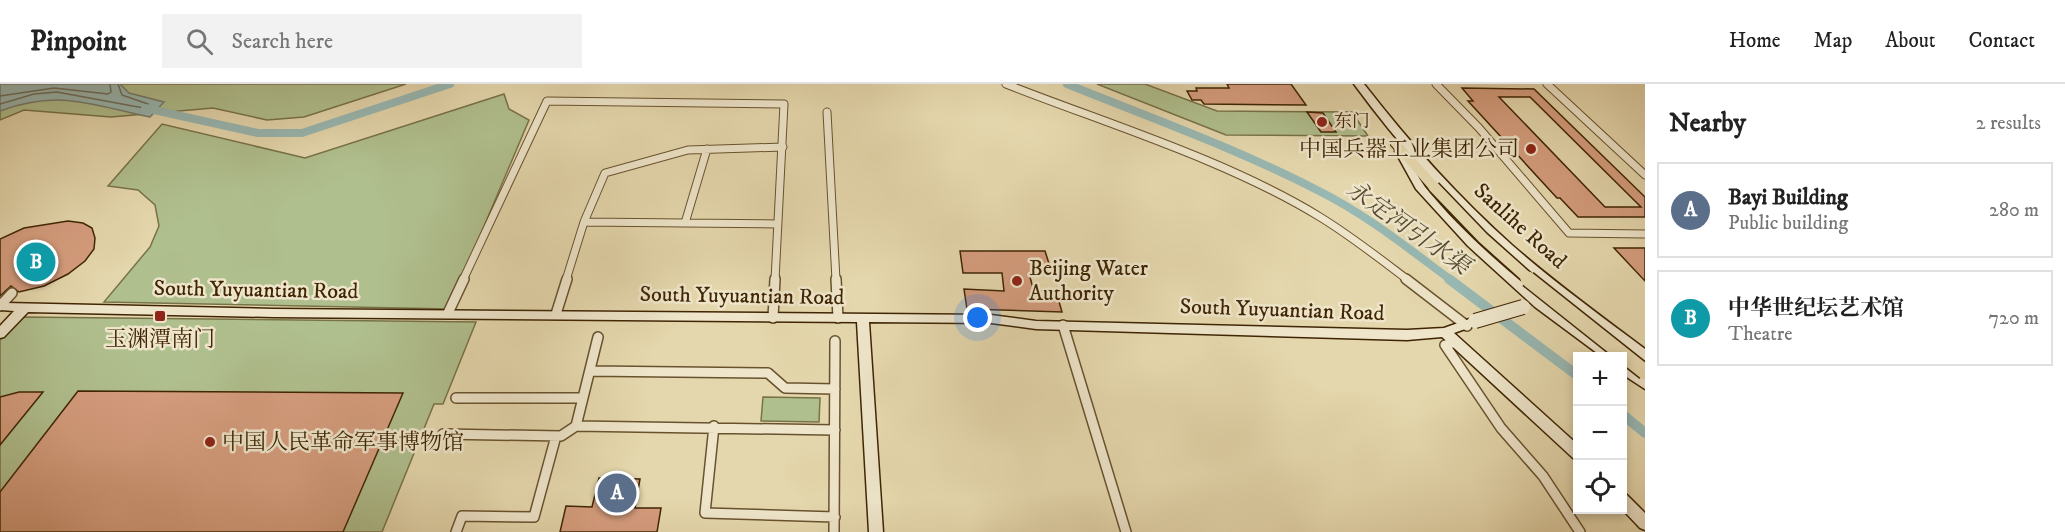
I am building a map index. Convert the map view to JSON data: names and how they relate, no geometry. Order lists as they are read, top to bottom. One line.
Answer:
{"streets":{"street":["Sanlihe Road","South Yuyuantian Road"]},"crossings":[["Sanlihe Road","South Yuyuantian Road"]],"water":["永定河引水渠"],"places":{"other":["东门","中国兵器工业集团公司","Beijing Water Authority","中国人民革命军事博物馆"],"transit":["玉渊潭南门"]},"page":{"header":"Pinpoint","search":"Search here","nav":["Home","Map","About","Contact"],"heading":["Nearby","2 results"],"list":[{"mark":"A","name":"Bayi Building","note":"Public building","value":"280 m"},{"mark":"B","name":"中华世纪坛艺术馆","note":"Theatre","value":"720 m"}],"pins":["B","A"],"map_buttons":["+","−"]}}
